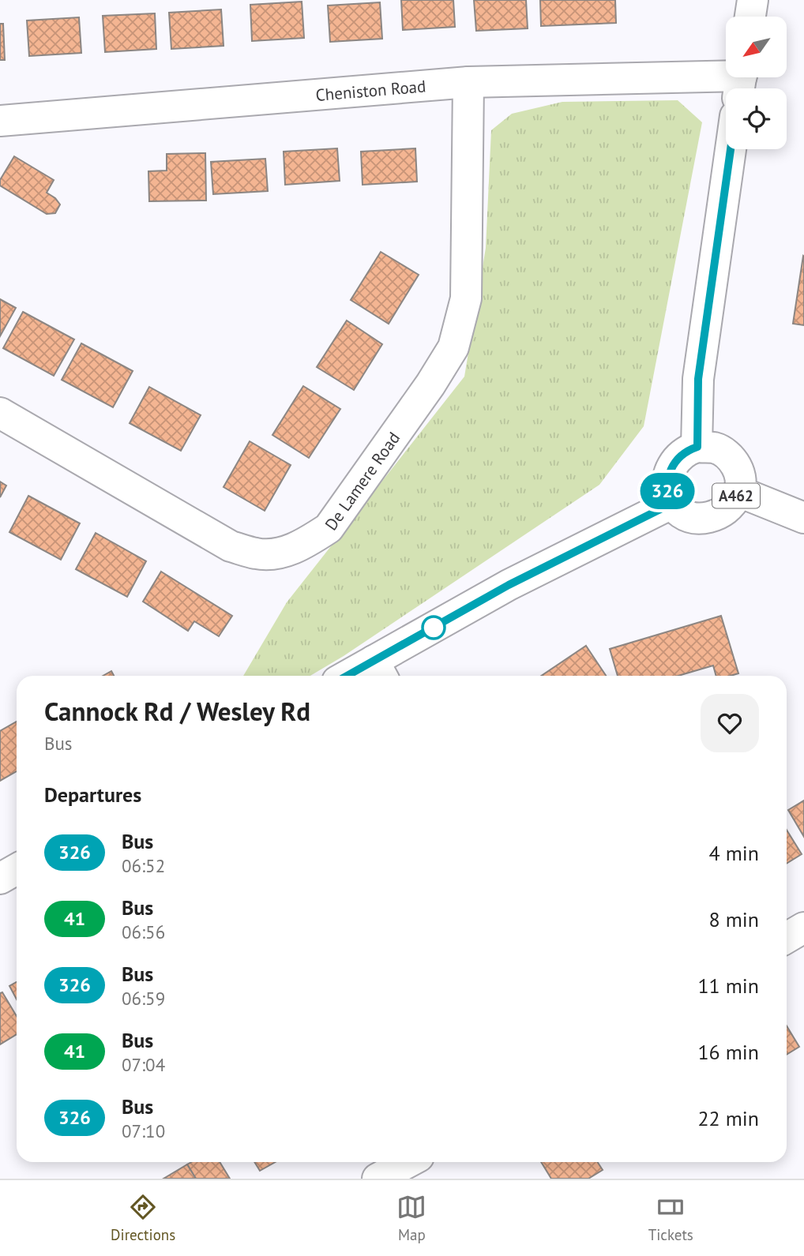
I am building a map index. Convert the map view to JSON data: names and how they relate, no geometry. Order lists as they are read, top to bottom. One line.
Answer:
{"streets":{"street":["Cheniston Road","De Lamere Road","A462"]},"crossings":[["Cheniston Road","De Lamere Road"]],"lines":["bus line 326"],"north":"bottom left","page":{"on_map":"326","heading":[["Cannock Rd / Wesley Rd","Bus"],"Departures"],"list":[{"mark":"326","name":"Bus","note":"06:52","value":"4 min"},{"mark":"41","name":"Bus","note":"06:56","value":"8 min"},{"mark":"326","name":"Bus","note":"06:59","value":"11 min"},{"mark":"41","name":"Bus","note":"07:04","value":"16 min"},{"mark":"326","name":"Bus","note":"07:10","value":"22 min"}],"tabs":["Directions","Map","Tickets"]}}
